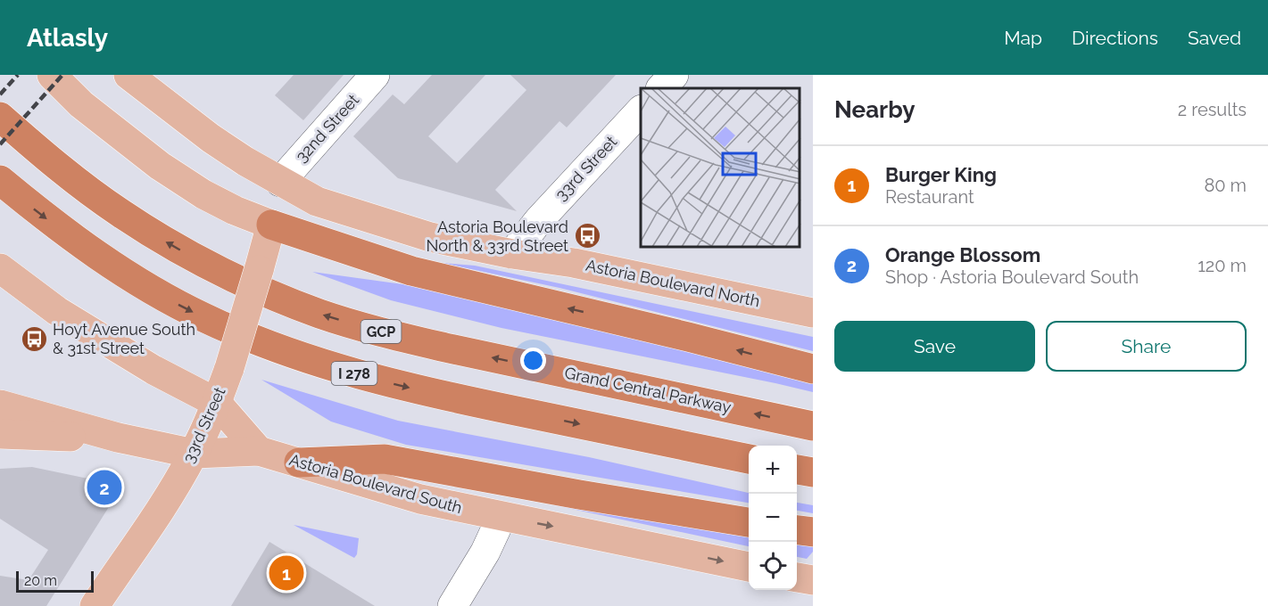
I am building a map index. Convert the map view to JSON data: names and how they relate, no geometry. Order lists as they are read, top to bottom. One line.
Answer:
{"streets":{"highway":["GCP","I 278","Grand Central Parkway"],"main road":["33rd Street","Astoria Boulevard North","Astoria Boulevard South"],"street":["32nd Street"]},"crossings":[["32nd Street","Astoria Boulevard North"],["33rd Street","Astoria Boulevard North"],["33rd Street","Astoria Boulevard South"]],"places":{"bus stop":["Astoria Boulevard North & 33rd Street","Hoyt Avenue South & 31st Street"]},"scale_bar":"20 m","page":{"header":"Atlasly","nav":["Map","Directions","Saved"],"heading":["Nearby","2 results"],"list":[{"mark":"1","name":"Burger King","note":"Restaurant","value":"80 m"},{"mark":"2","name":"Orange Blossom","note":"Shop · Astoria Boulevard South","value":"120 m"}],"buttons":["Save","Share"],"map_buttons":["+","−"],"pins":["2","1"],"scale":"20 m"}}
